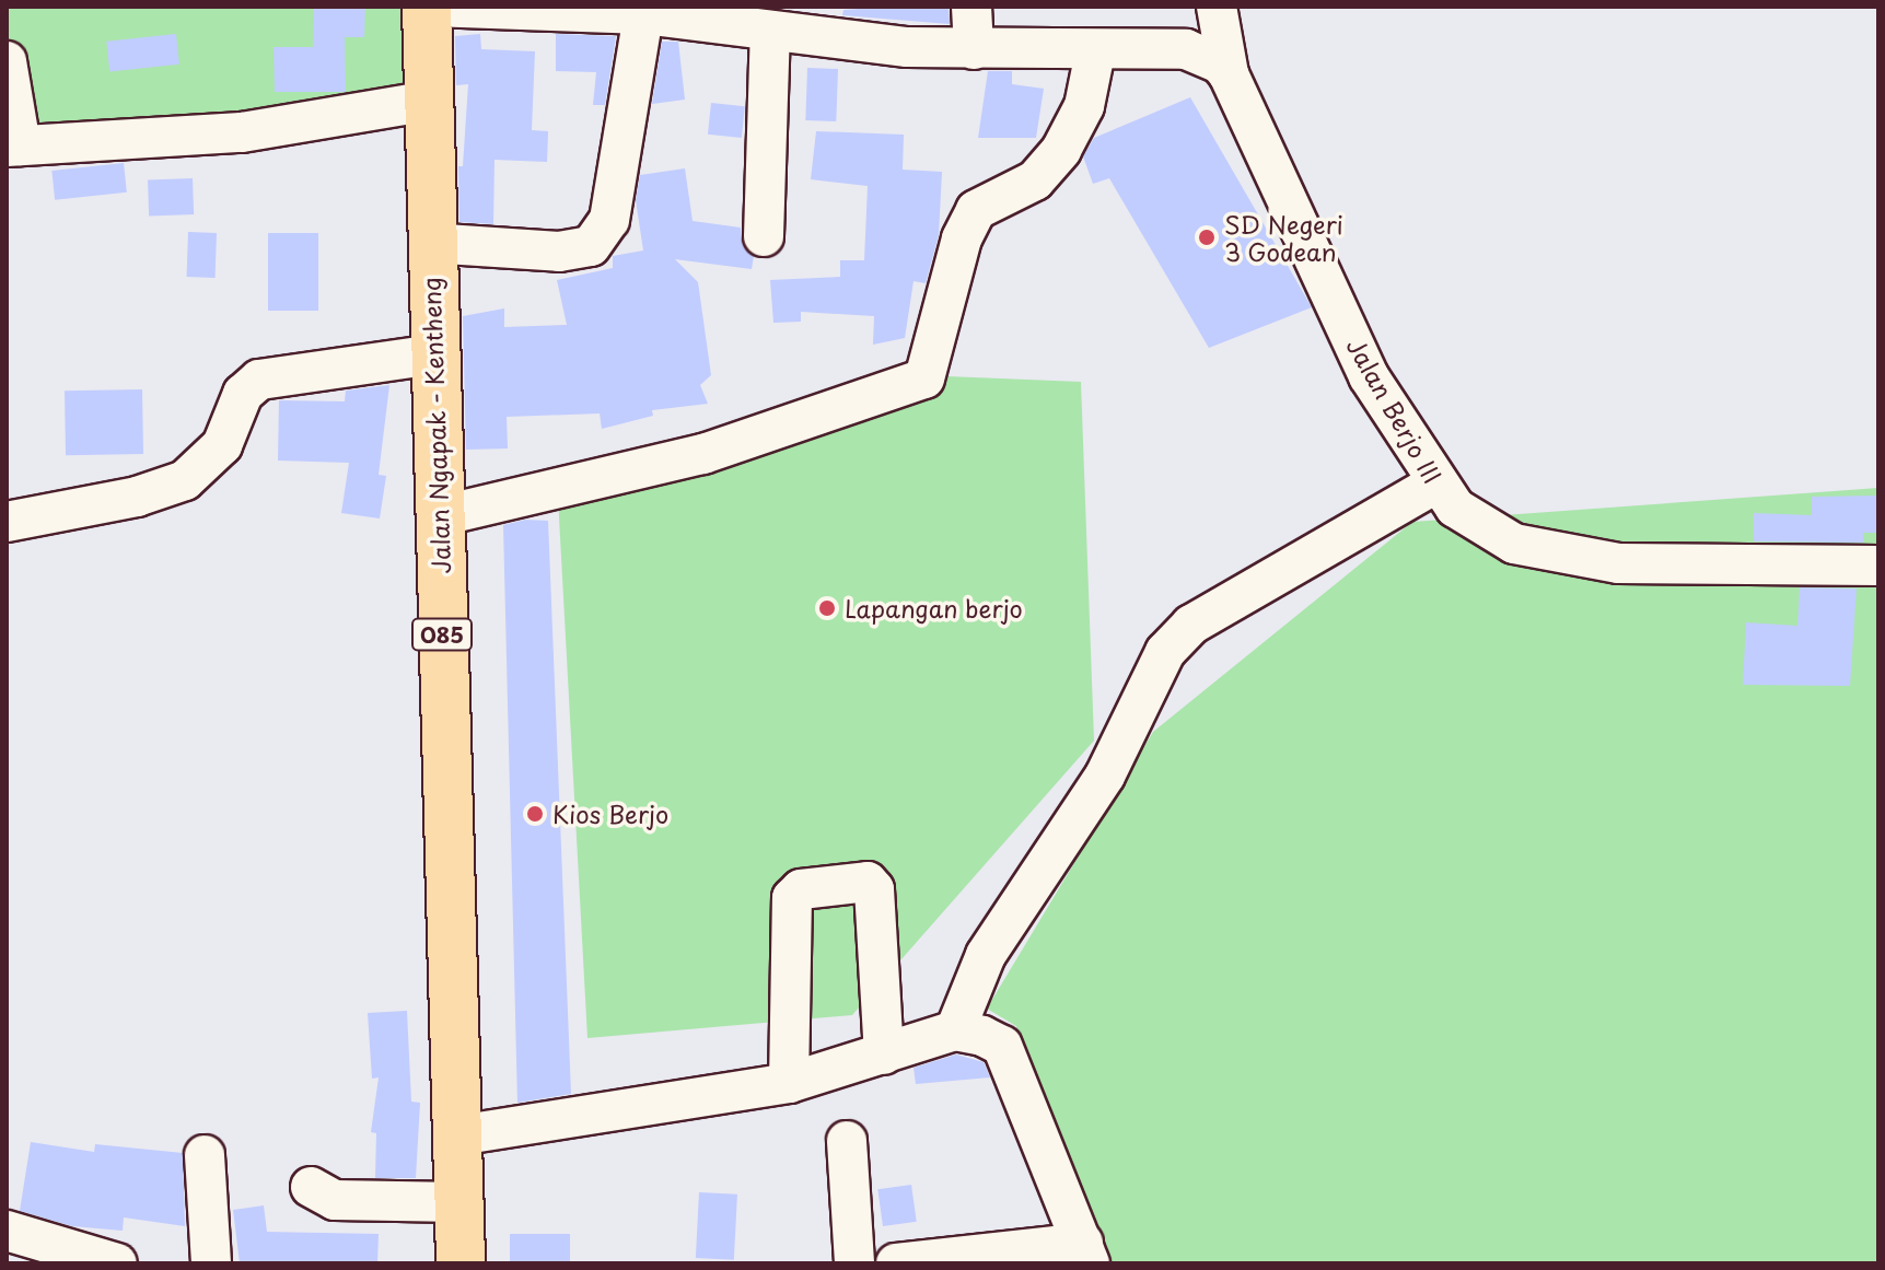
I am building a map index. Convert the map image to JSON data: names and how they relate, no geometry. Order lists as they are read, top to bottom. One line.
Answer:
{"streets":{"main road":["Jalan Ngapak - Kentheng","085"],"street":["Jalan Berjo III"]},"places":["SD Negeri 3 Godean","Lapangan berjo","Kios Berjo"]}
